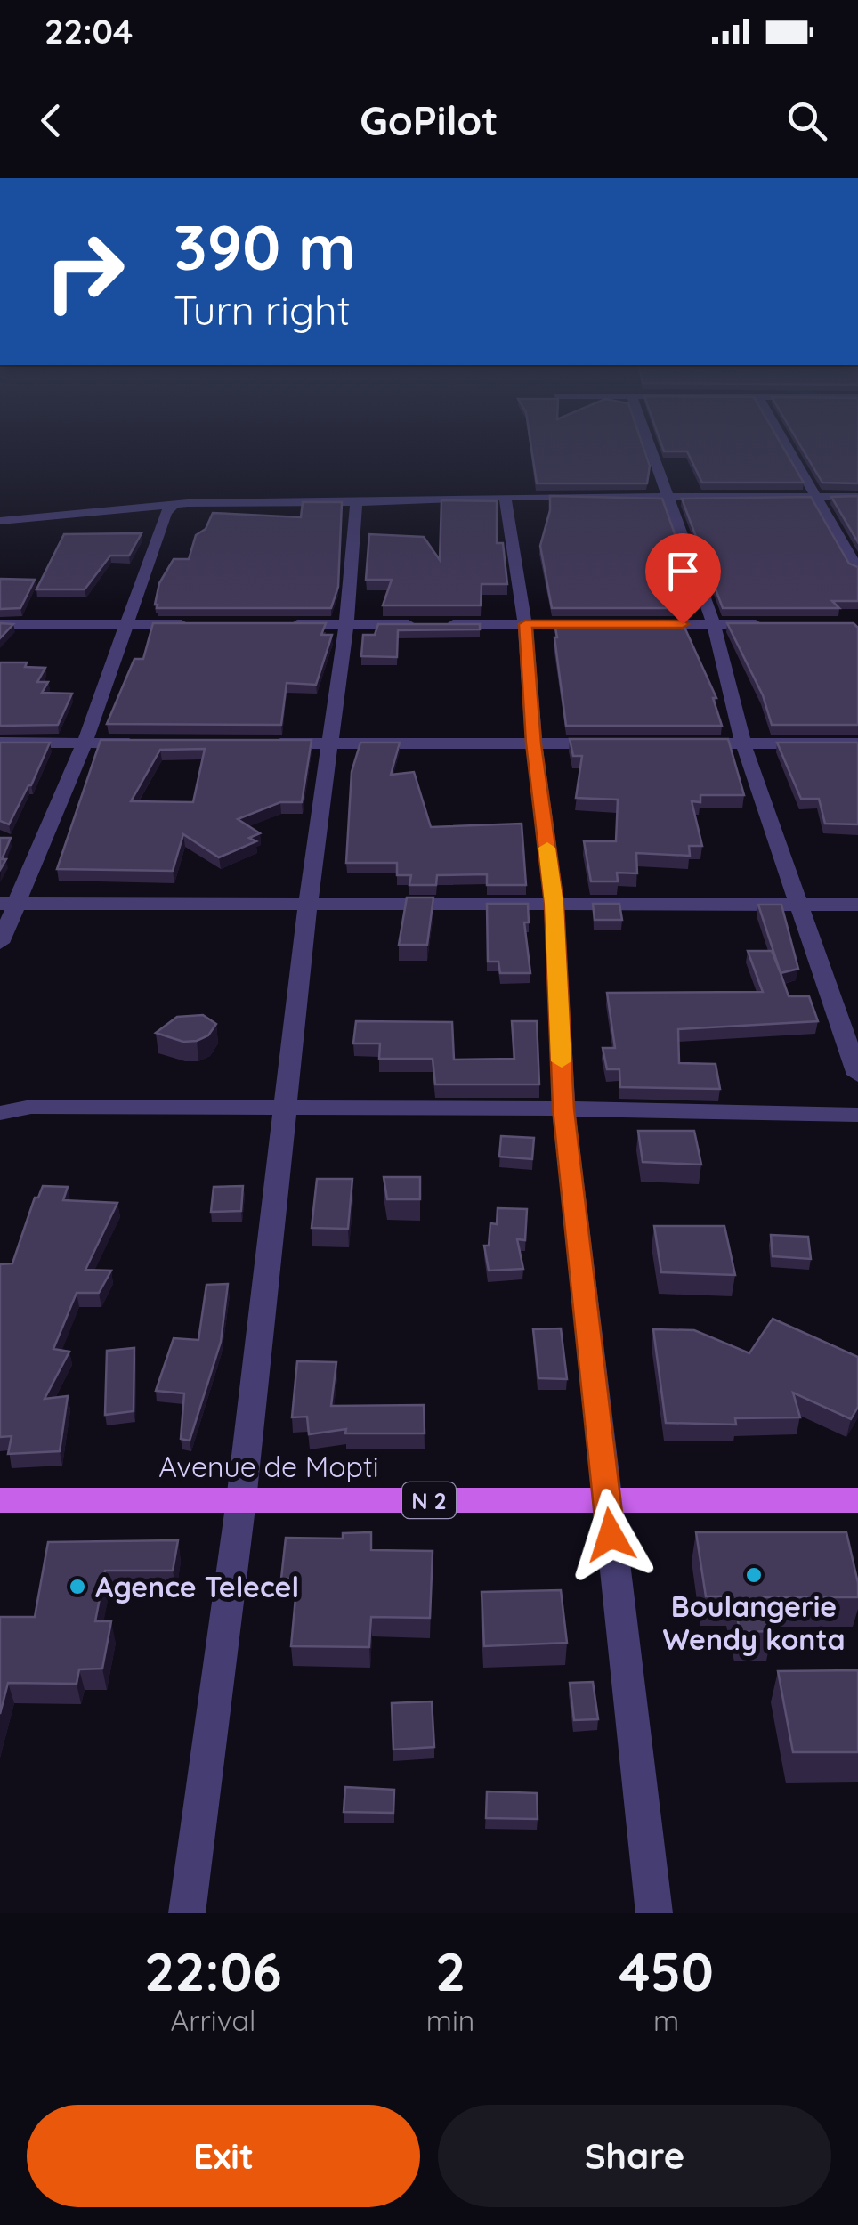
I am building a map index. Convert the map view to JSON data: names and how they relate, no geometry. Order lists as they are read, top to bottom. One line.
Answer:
{"streets":{"main road":["Avenue de Mopti","N 2"]},"places":["Boulangerie Wendy konta","Agence Telecel"],"page":{"status":"22:04","header":"GoPilot","turn":["390 m","Turn right"],"eta":["22:06","Arrival","2","min","450","m"],"buttons":["Exit","Share"]}}
